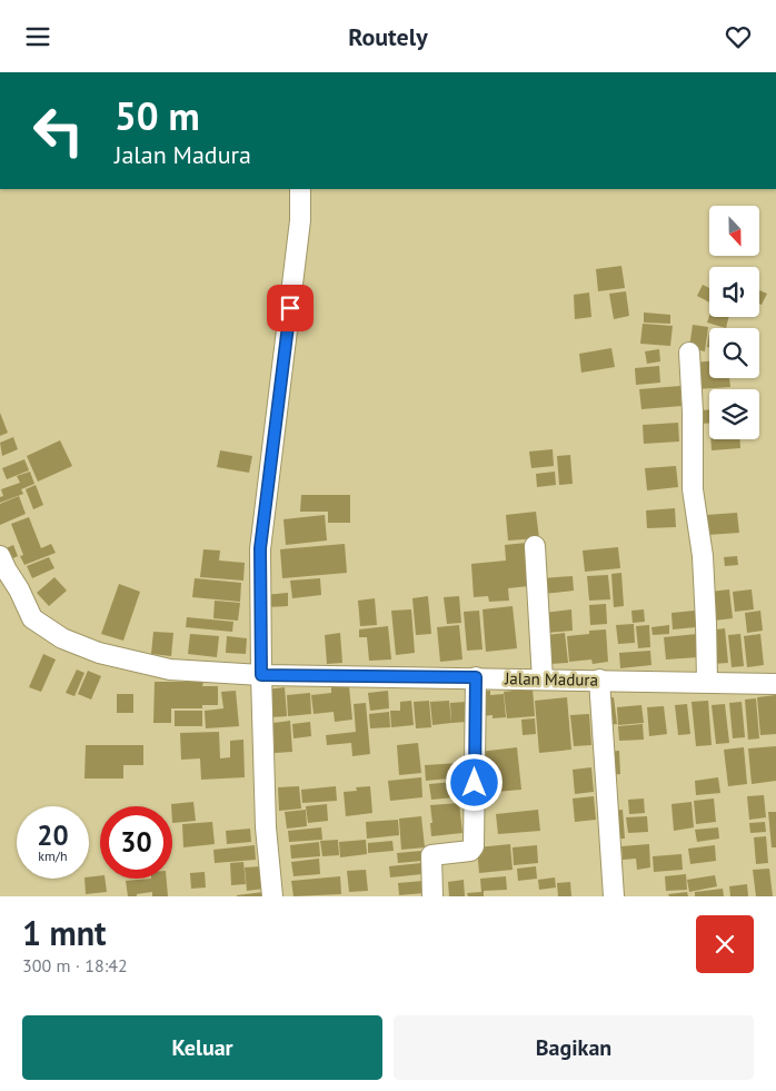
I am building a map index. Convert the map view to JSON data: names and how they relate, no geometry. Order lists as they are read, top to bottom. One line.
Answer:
{"streets":{"street":["Jalan Madura"]},"north":"bottom","page":{"header":"Routely","turn":["50 m","Jalan Madura"],"speed":"20 km/h","limit":"30","heading":["1 mnt","300 m · 18:42"],"buttons":["Keluar","Bagikan"]}}
